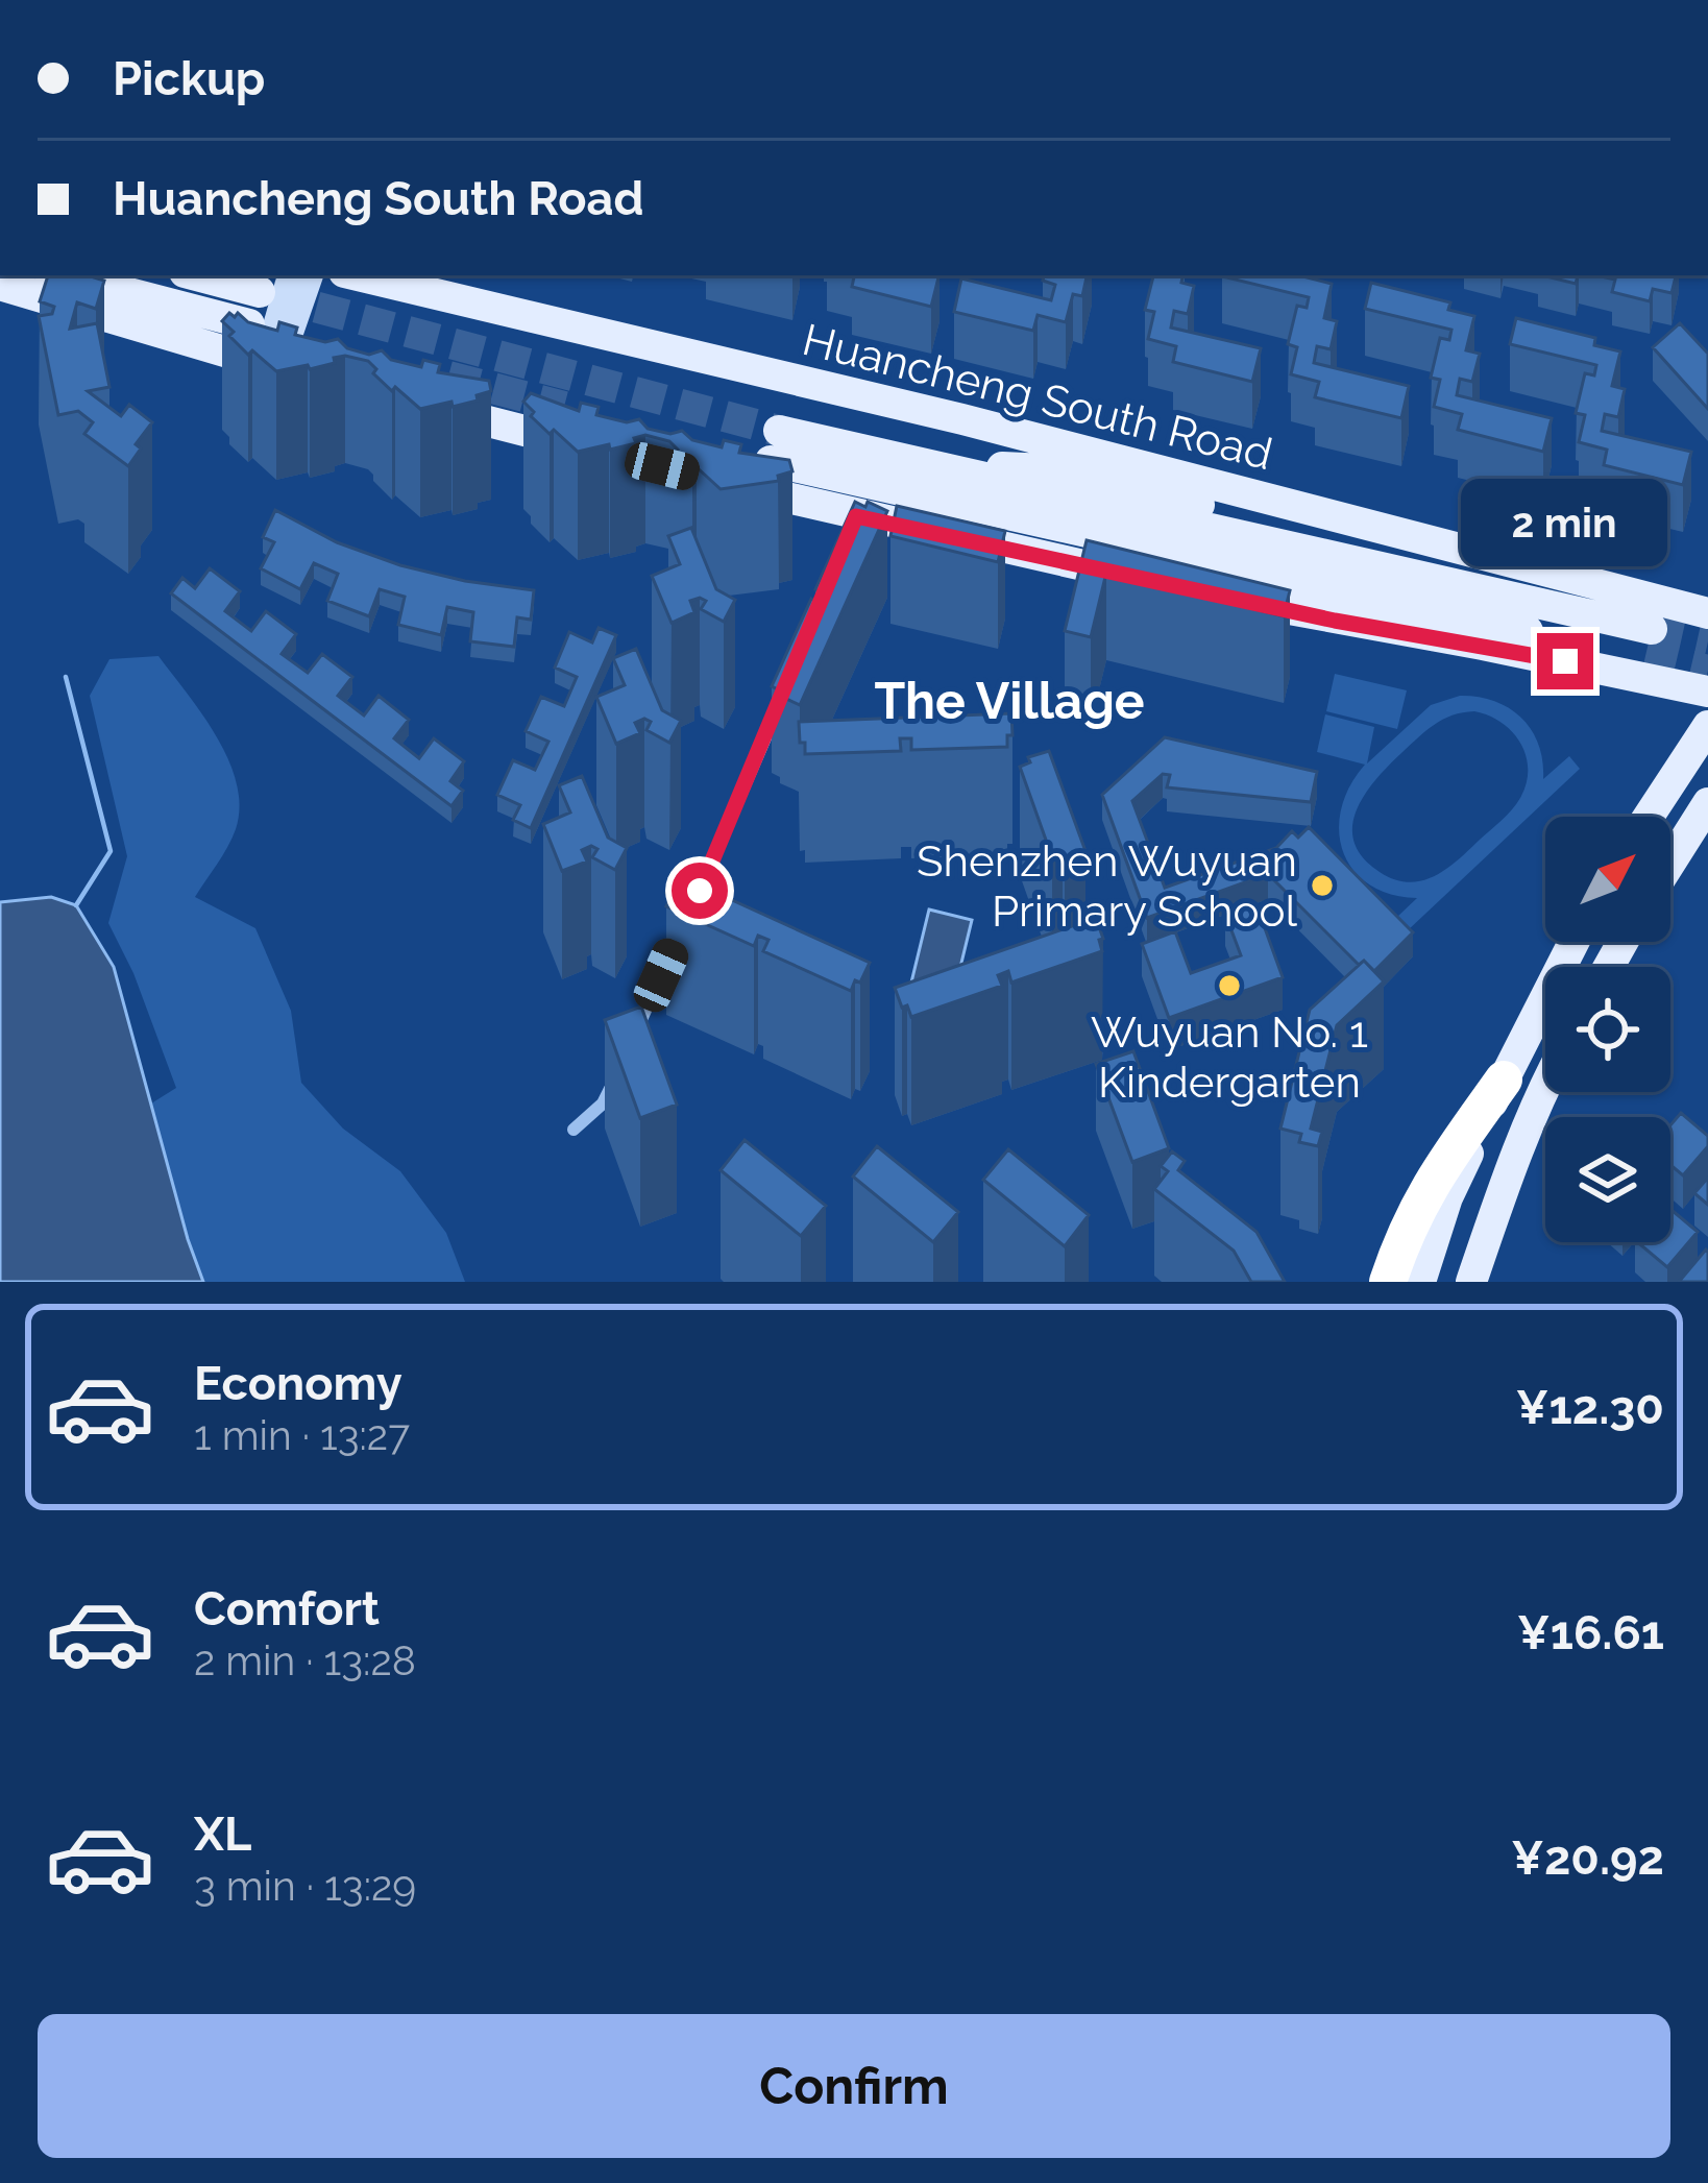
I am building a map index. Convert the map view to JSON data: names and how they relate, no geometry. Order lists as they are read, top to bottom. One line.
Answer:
{"streets":{"main road":["Huancheng South Road"]},"districts":["The Village"],"places":["Shenzhen Wuyuan Primary School","Wuyuan No. 1 Kindergarten"],"north":"top right","page":{"banner":["Pickup","Huancheng South Road"],"bubble":"2 min","list":[{"name":"Economy","note":"1 min · 13:27","value":"¥12.30"},{"name":"Comfort","note":"2 min · 13:28","value":"¥16.61"},{"name":"XL","note":"3 min · 13:29","value":"¥20.92"}],"buttons":"Confirm"}}
